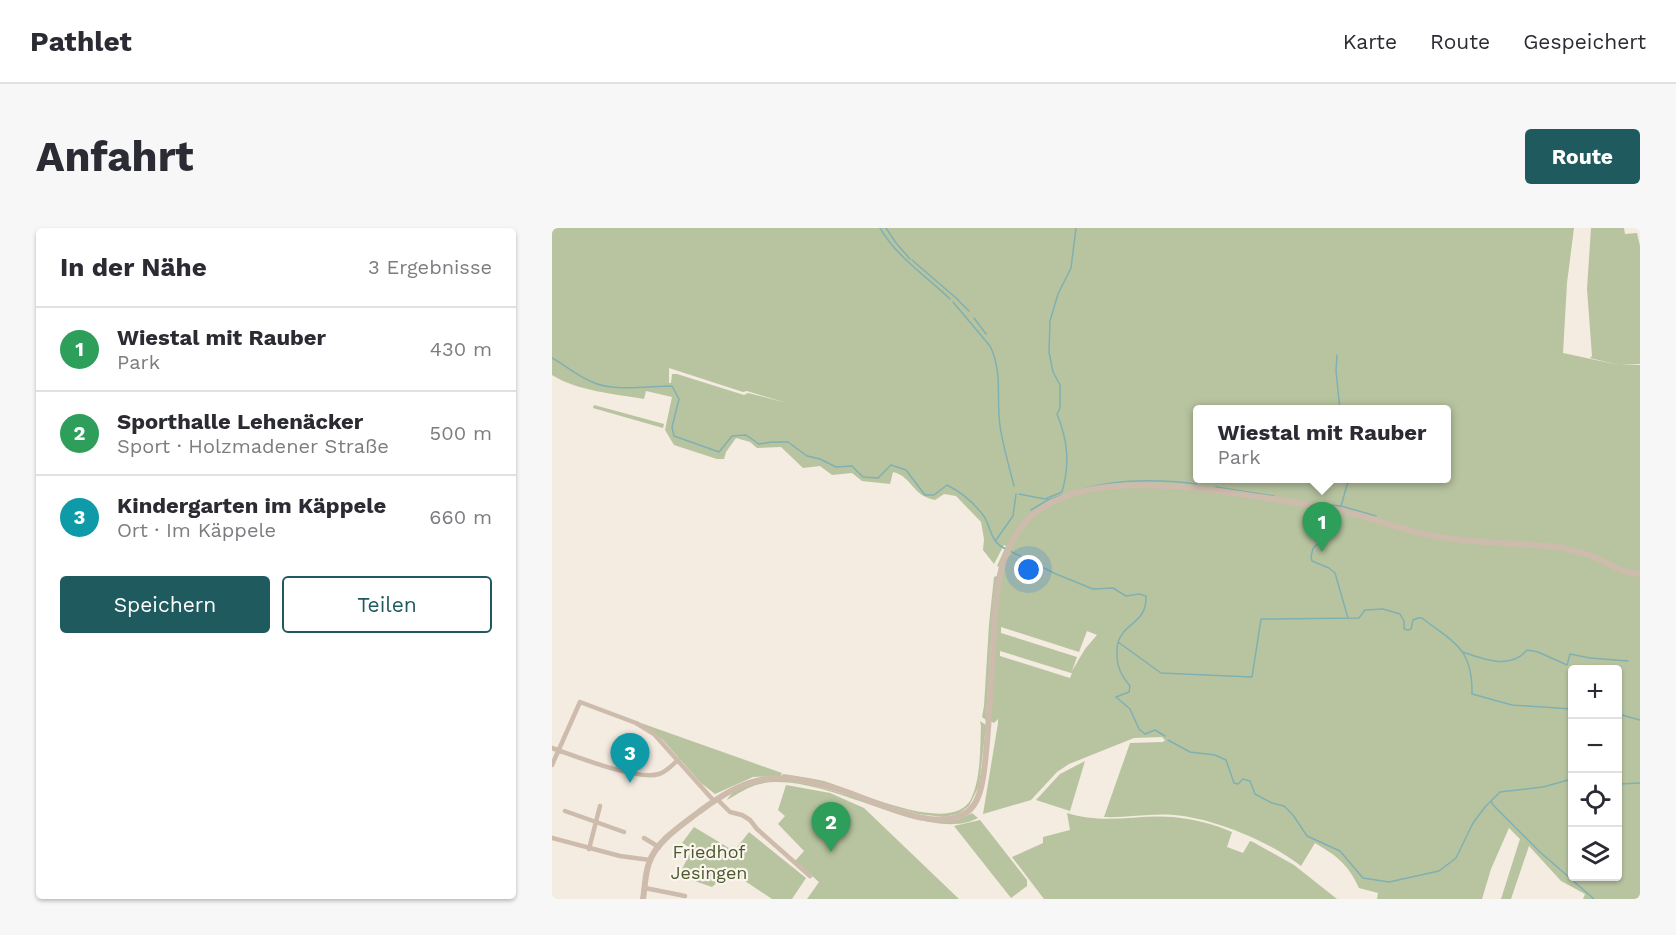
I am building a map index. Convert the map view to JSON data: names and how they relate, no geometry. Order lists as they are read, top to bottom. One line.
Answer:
{"parks":["Friedhof Jesingen"],"page":{"header":"Pathlet","nav":["Karte","Route","Gespeichert"],"buttons":["Route",["Speichern","Teilen"]],"title":"Anfahrt","heading":["In der Nähe","3 Ergebnisse"],"list":[{"mark":"1","name":"Wiestal mit Rauber","note":"Park","value":"430 m"},{"mark":"2","name":"Sporthalle Lehenäcker","note":"Sport · Holzmadener Straße","value":"500 m"},{"mark":"3","name":"Kindergarten im Käppele","note":"Ort · Im Käppele","value":"660 m"}],"popup":["Wiestal mit Rauber","Park"],"pins":["1","3","2"],"map_buttons":["+","−"]}}
